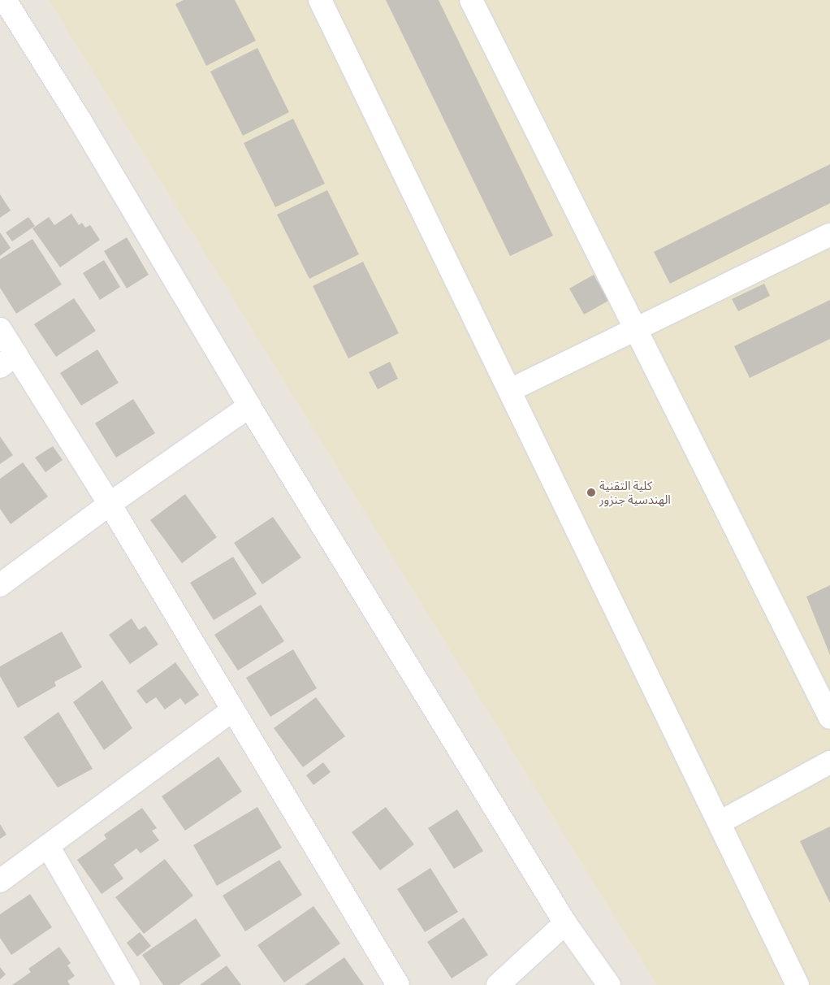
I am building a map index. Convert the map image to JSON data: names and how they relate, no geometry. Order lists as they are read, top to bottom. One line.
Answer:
{"places":["كلية التقنية الهندسية جنزور"]}
